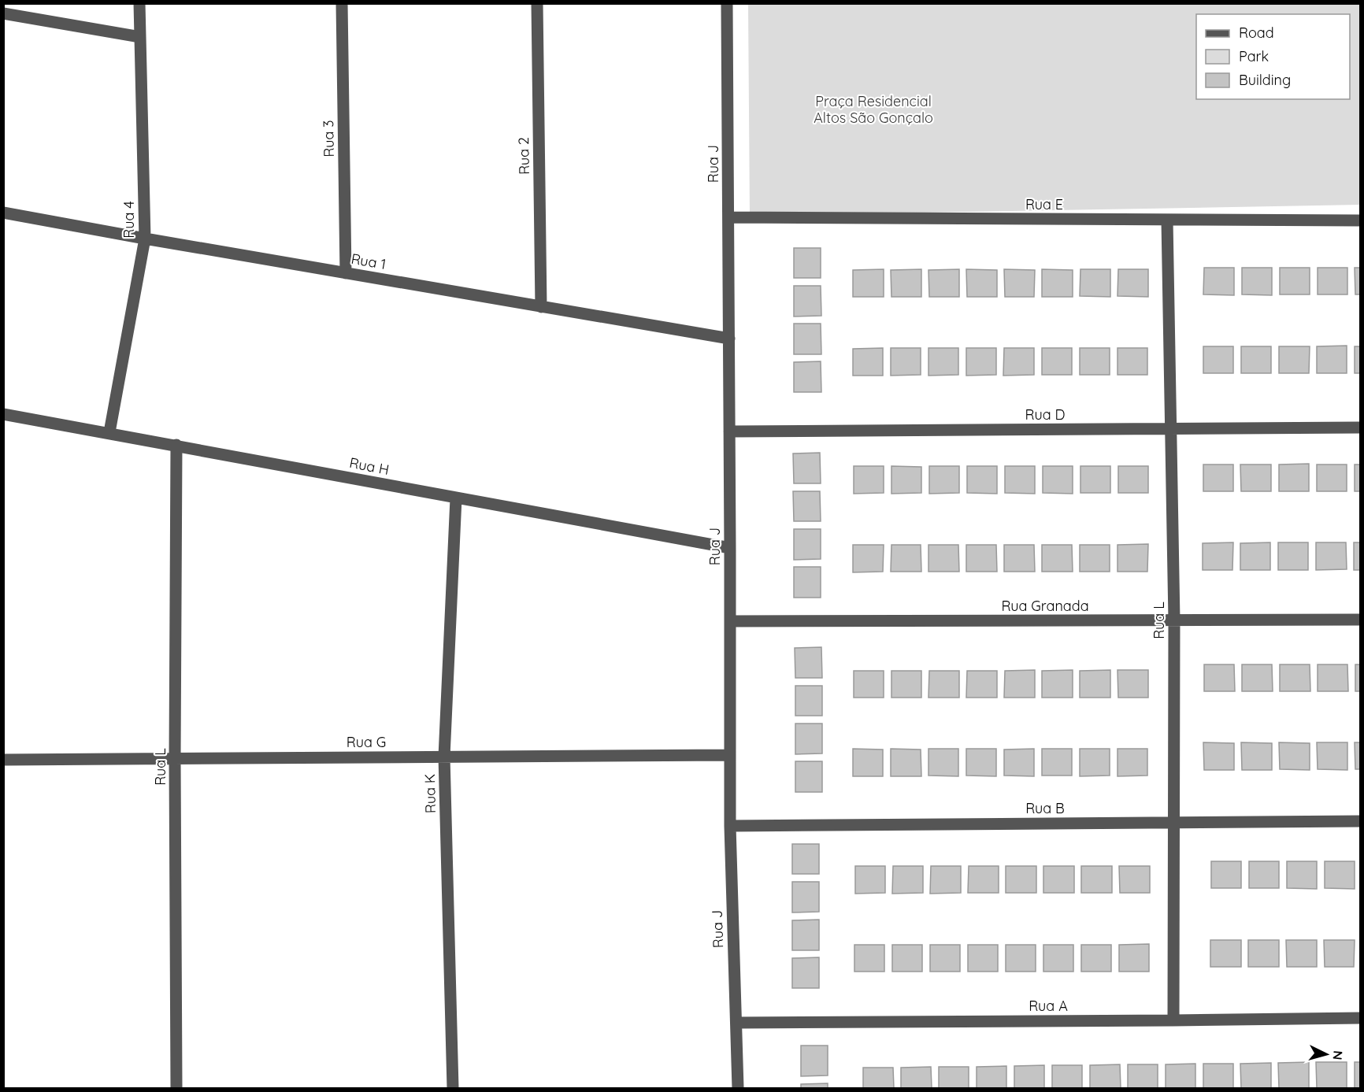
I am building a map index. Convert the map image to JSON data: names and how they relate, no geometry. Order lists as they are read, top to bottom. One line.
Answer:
{"streets":{"street":["Rua 3","Rua 2","Rua J","Rua E","Rua 4","Rua 1","Rua D","Rua H","Rua Granada","Rua L","Rua G","Rua K","Rua B","Rua A"]},"crossings":[["Rua 3","Rua 1"],["Rua 2","Rua 1"],["Rua J","Rua E"],["Rua J","Rua 1"],["Rua J","Rua D"],["Rua J","Rua H"],["Rua J","Rua Granada"],["Rua J","Rua G"],["Rua J","Rua B"],["Rua J","Rua A"],["Rua E","Rua L"],["Rua 4","Rua 1"],["Rua 4","Rua H"],["Rua D","Rua L"],["Rua H","Rua L"],["Rua H","Rua K"],["Rua Granada","Rua L"],["Rua L","Rua G"],["Rua L","Rua B"],["Rua L","Rua A"],["Rua G","Rua K"]],"parks":["Praça Residencial Altos São Gonçalo"],"legend":["Road","Park","Building"],"north":"right"}
